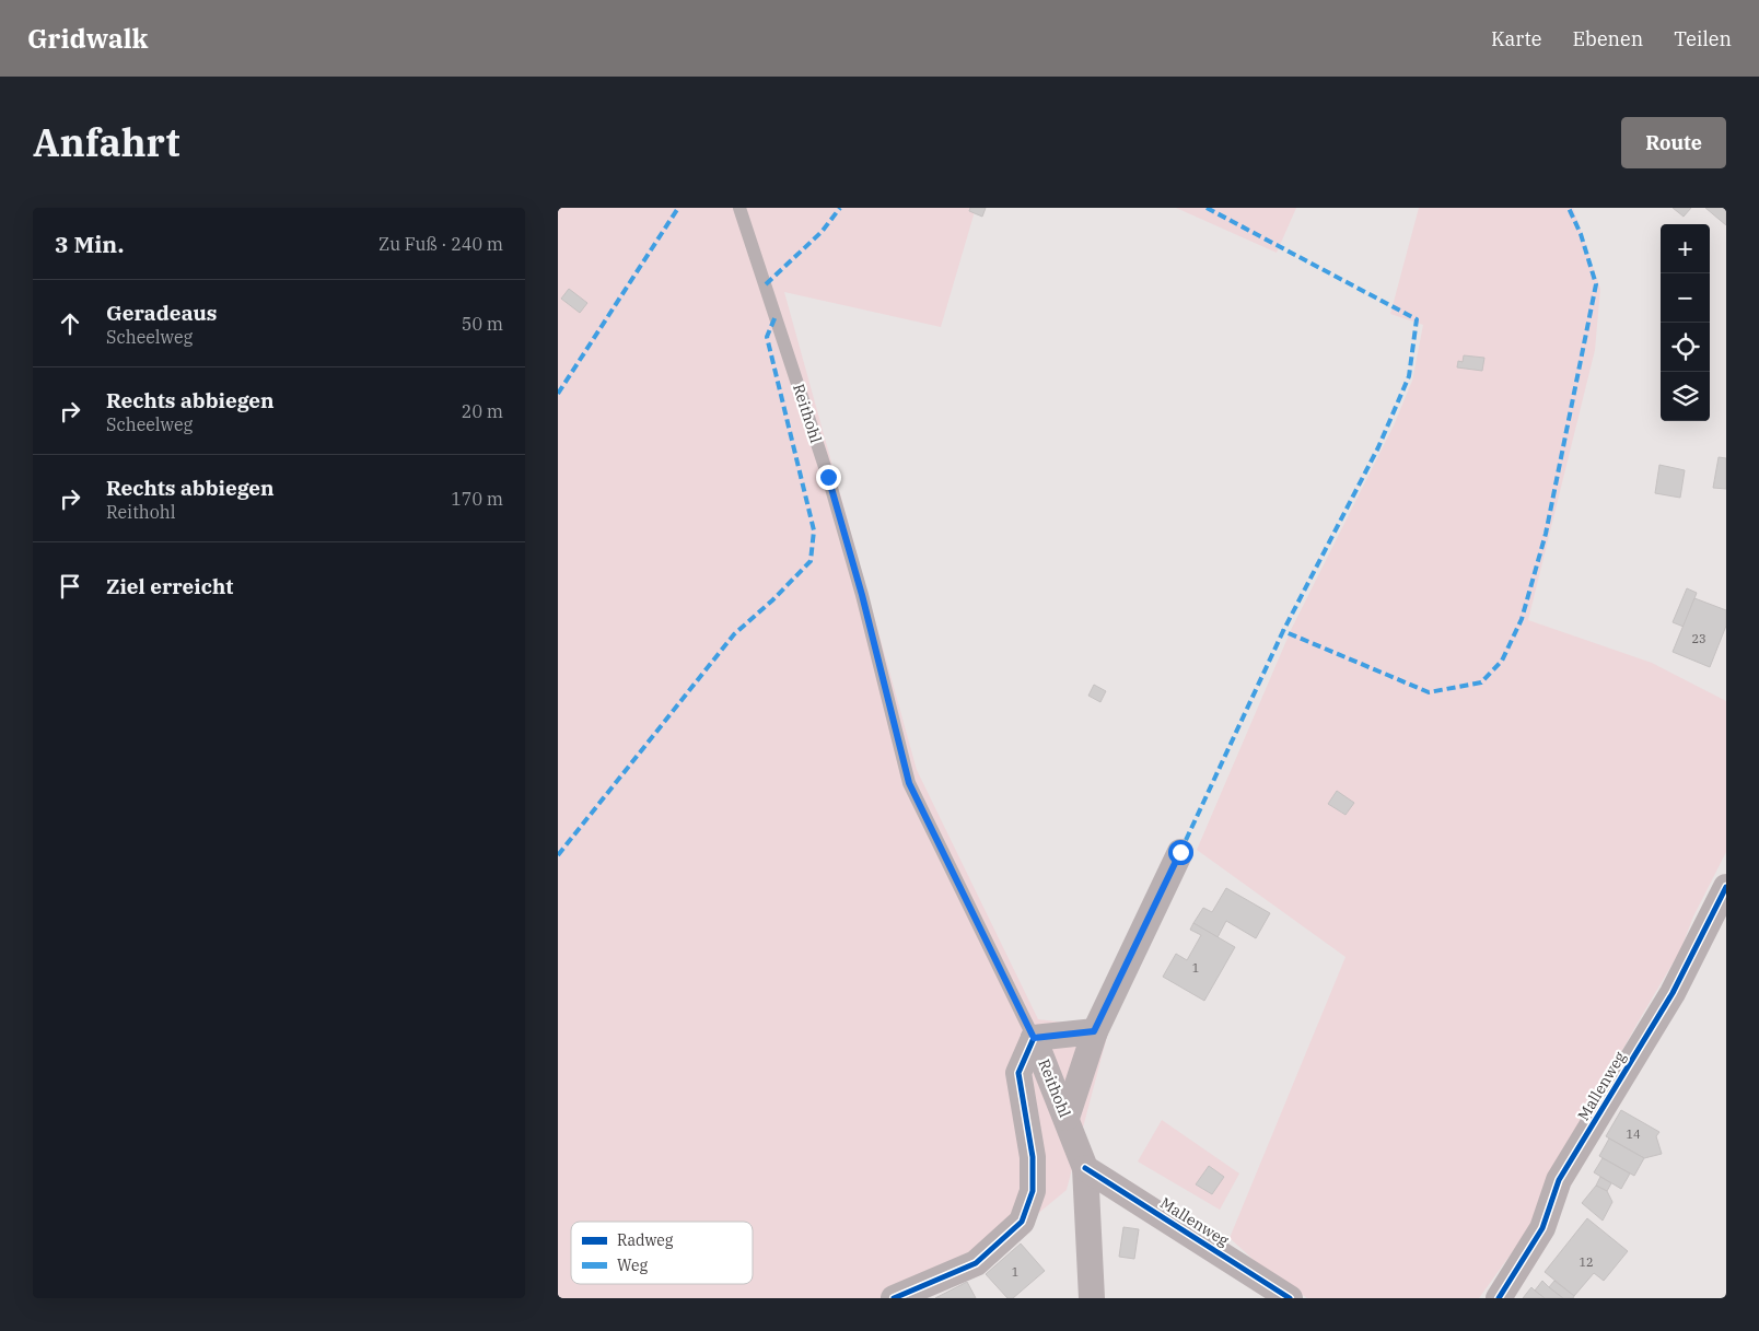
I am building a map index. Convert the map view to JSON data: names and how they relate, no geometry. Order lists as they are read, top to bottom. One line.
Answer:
{"streets":{"street":["Reithohl","Mallenweg"]},"crossings":[["Reithohl","Mallenweg"]],"house_numbers":["23","1","14","12","1"],"legend":["Radweg","Weg"],"page":{"header":"Gridwalk","nav":["Karte","Ebenen","Teilen"],"title":"Anfahrt","buttons":"Route","heading":["3 Min.","Zu Fuß · 240 m"],"map_buttons":["+","−"],"list":[["Geradeaus","Scheelweg","50 m"],["Rechts abbiegen","Scheelweg","20 m"],["Rechts abbiegen","Reithohl","170 m"],"Ziel erreicht"]}}
